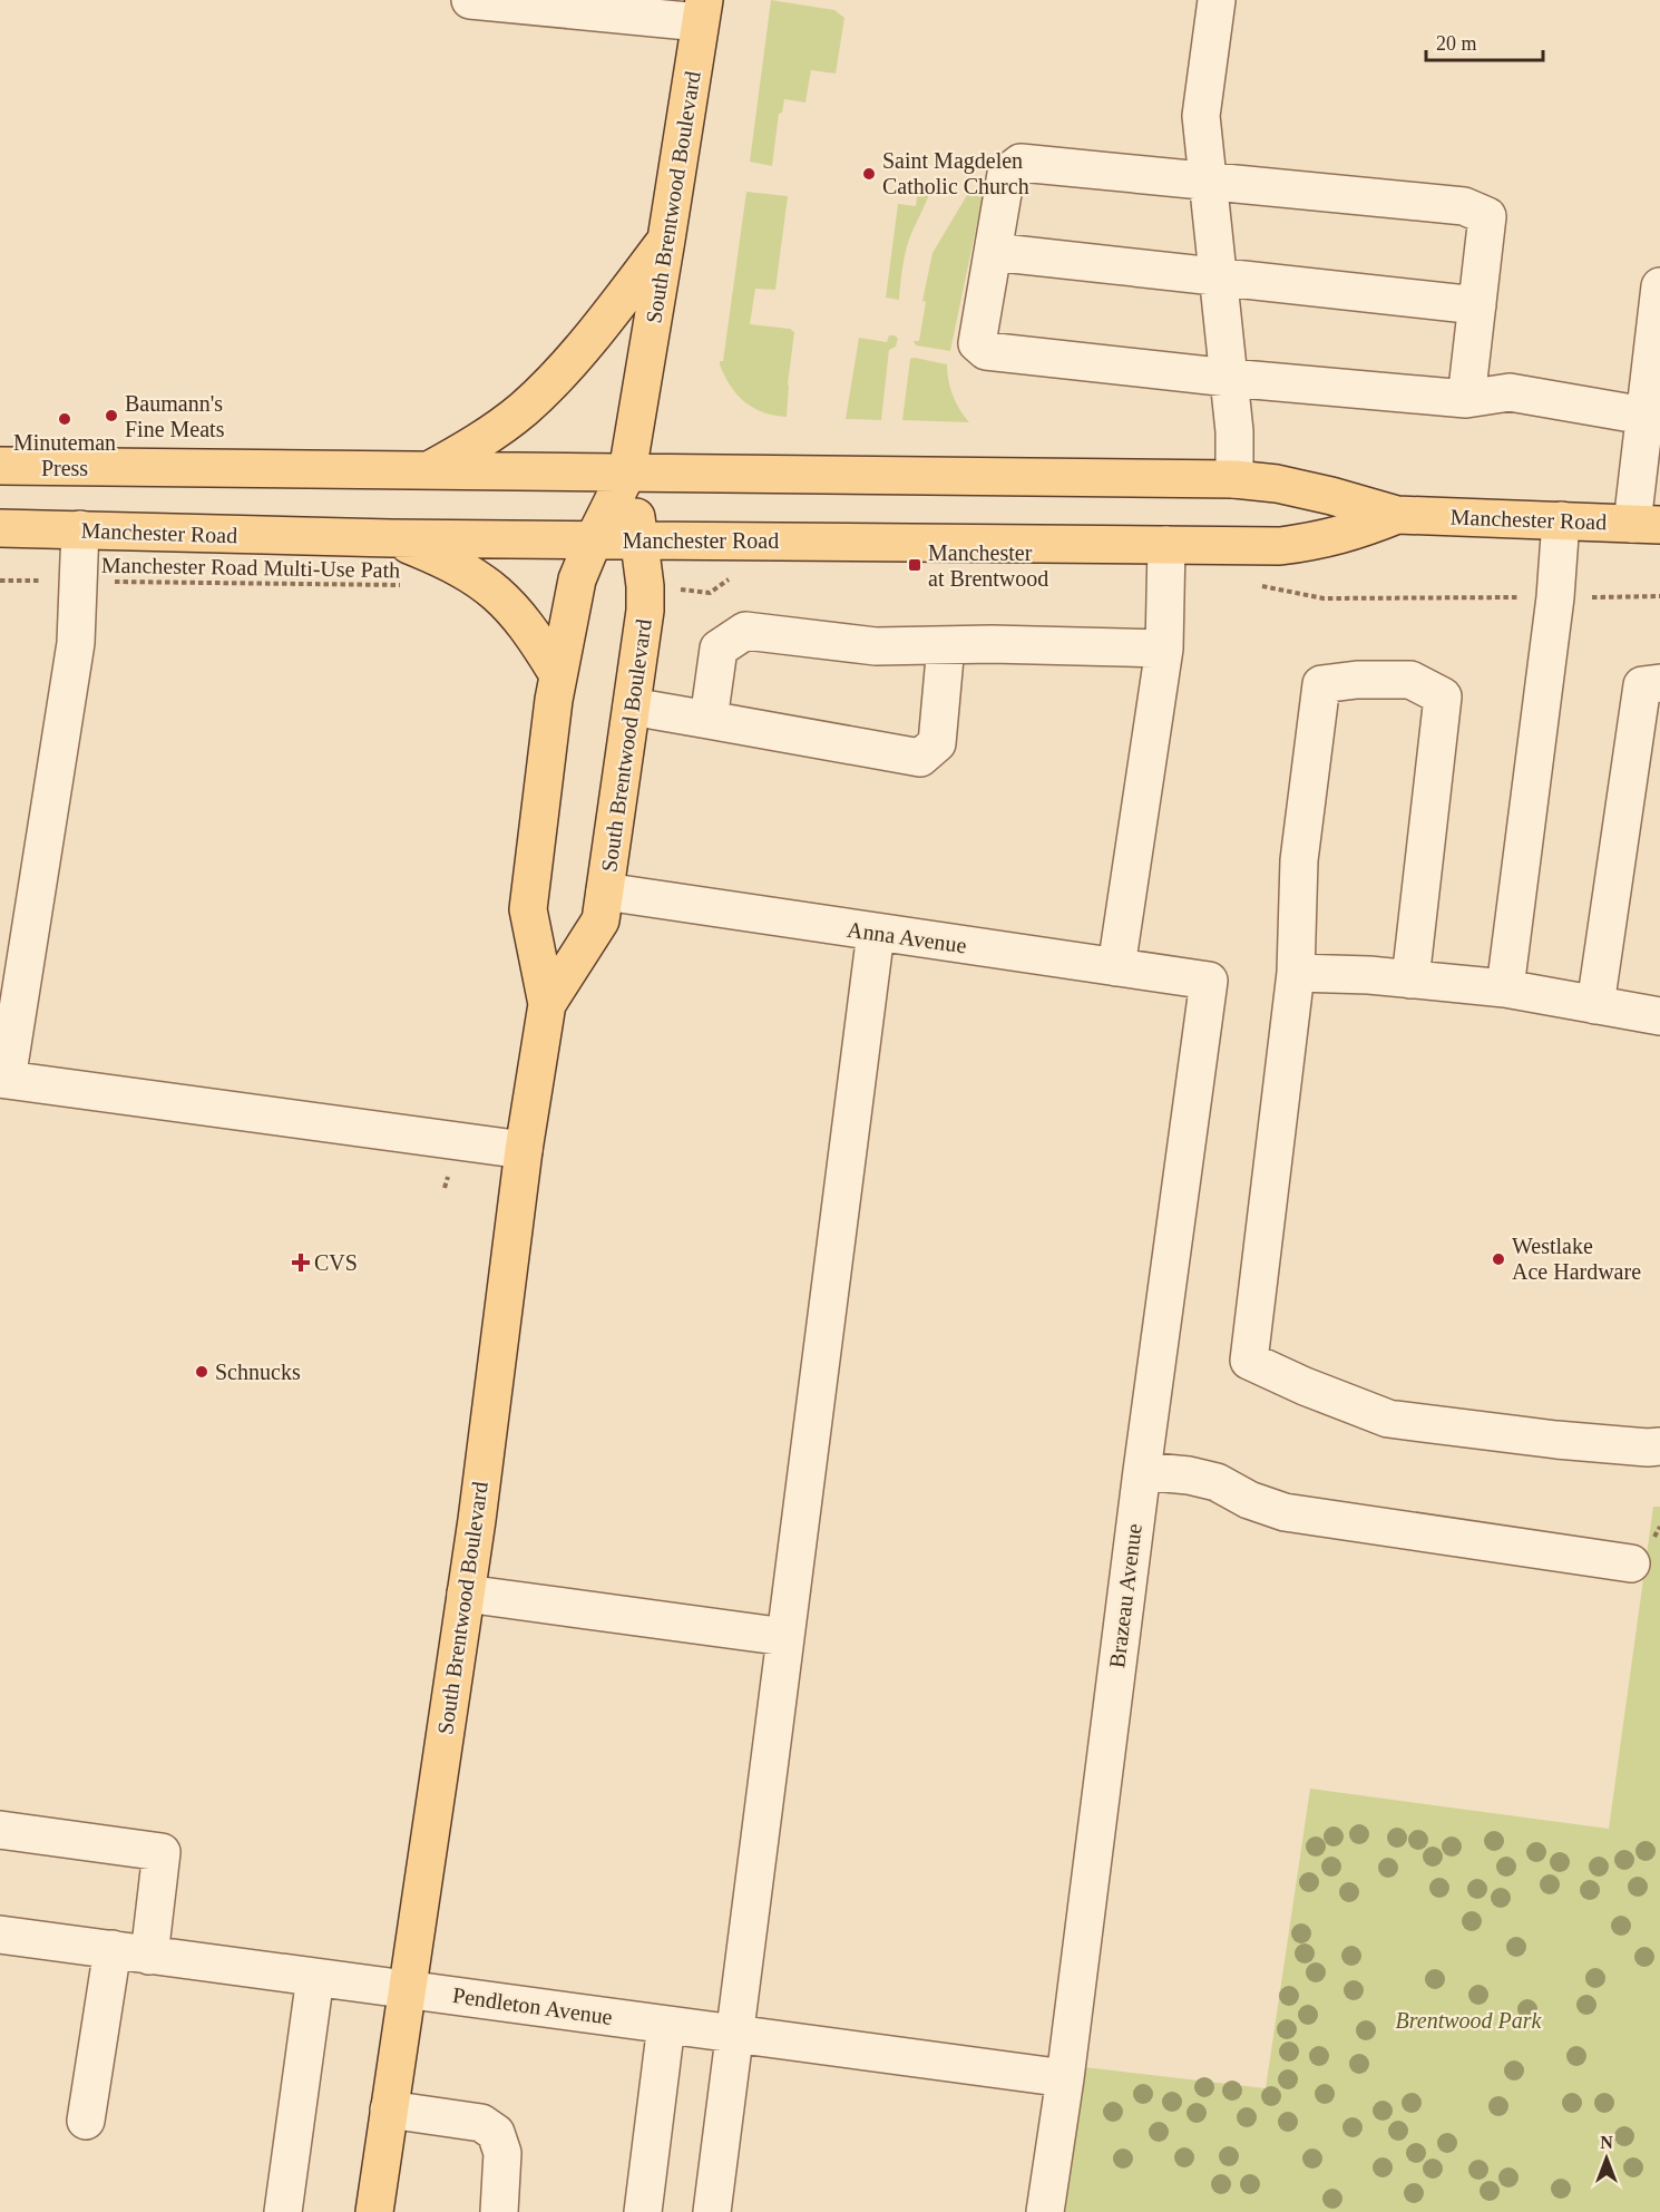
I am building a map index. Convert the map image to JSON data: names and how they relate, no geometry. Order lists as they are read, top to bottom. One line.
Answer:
{"streets":{"main road":["South Brentwood Boulevard","Manchester Road"],"street":["Anna Avenue","Brazeau Avenue","Pendleton Avenue"],"path":["Manchester Road Multi-Use Path"]},"crossings":[["South Brentwood Boulevard","Manchester Road"],["South Brentwood Boulevard","Anna Avenue"],["South Brentwood Boulevard","Pendleton Avenue"],["Anna Avenue","Brazeau Avenue"],["Brazeau Avenue","Pendleton Avenue"]],"parks":["Brentwood Park"],"places":{"other":["Saint Magdelen Catholic Church","Baumann's Fine Meats","Minuteman Press","Westlake Ace Hardware","Schnucks"],"transit":["Manchester at Brentwood"],"health":["CVS"]},"scale_bar":"20 m","north":"top"}
